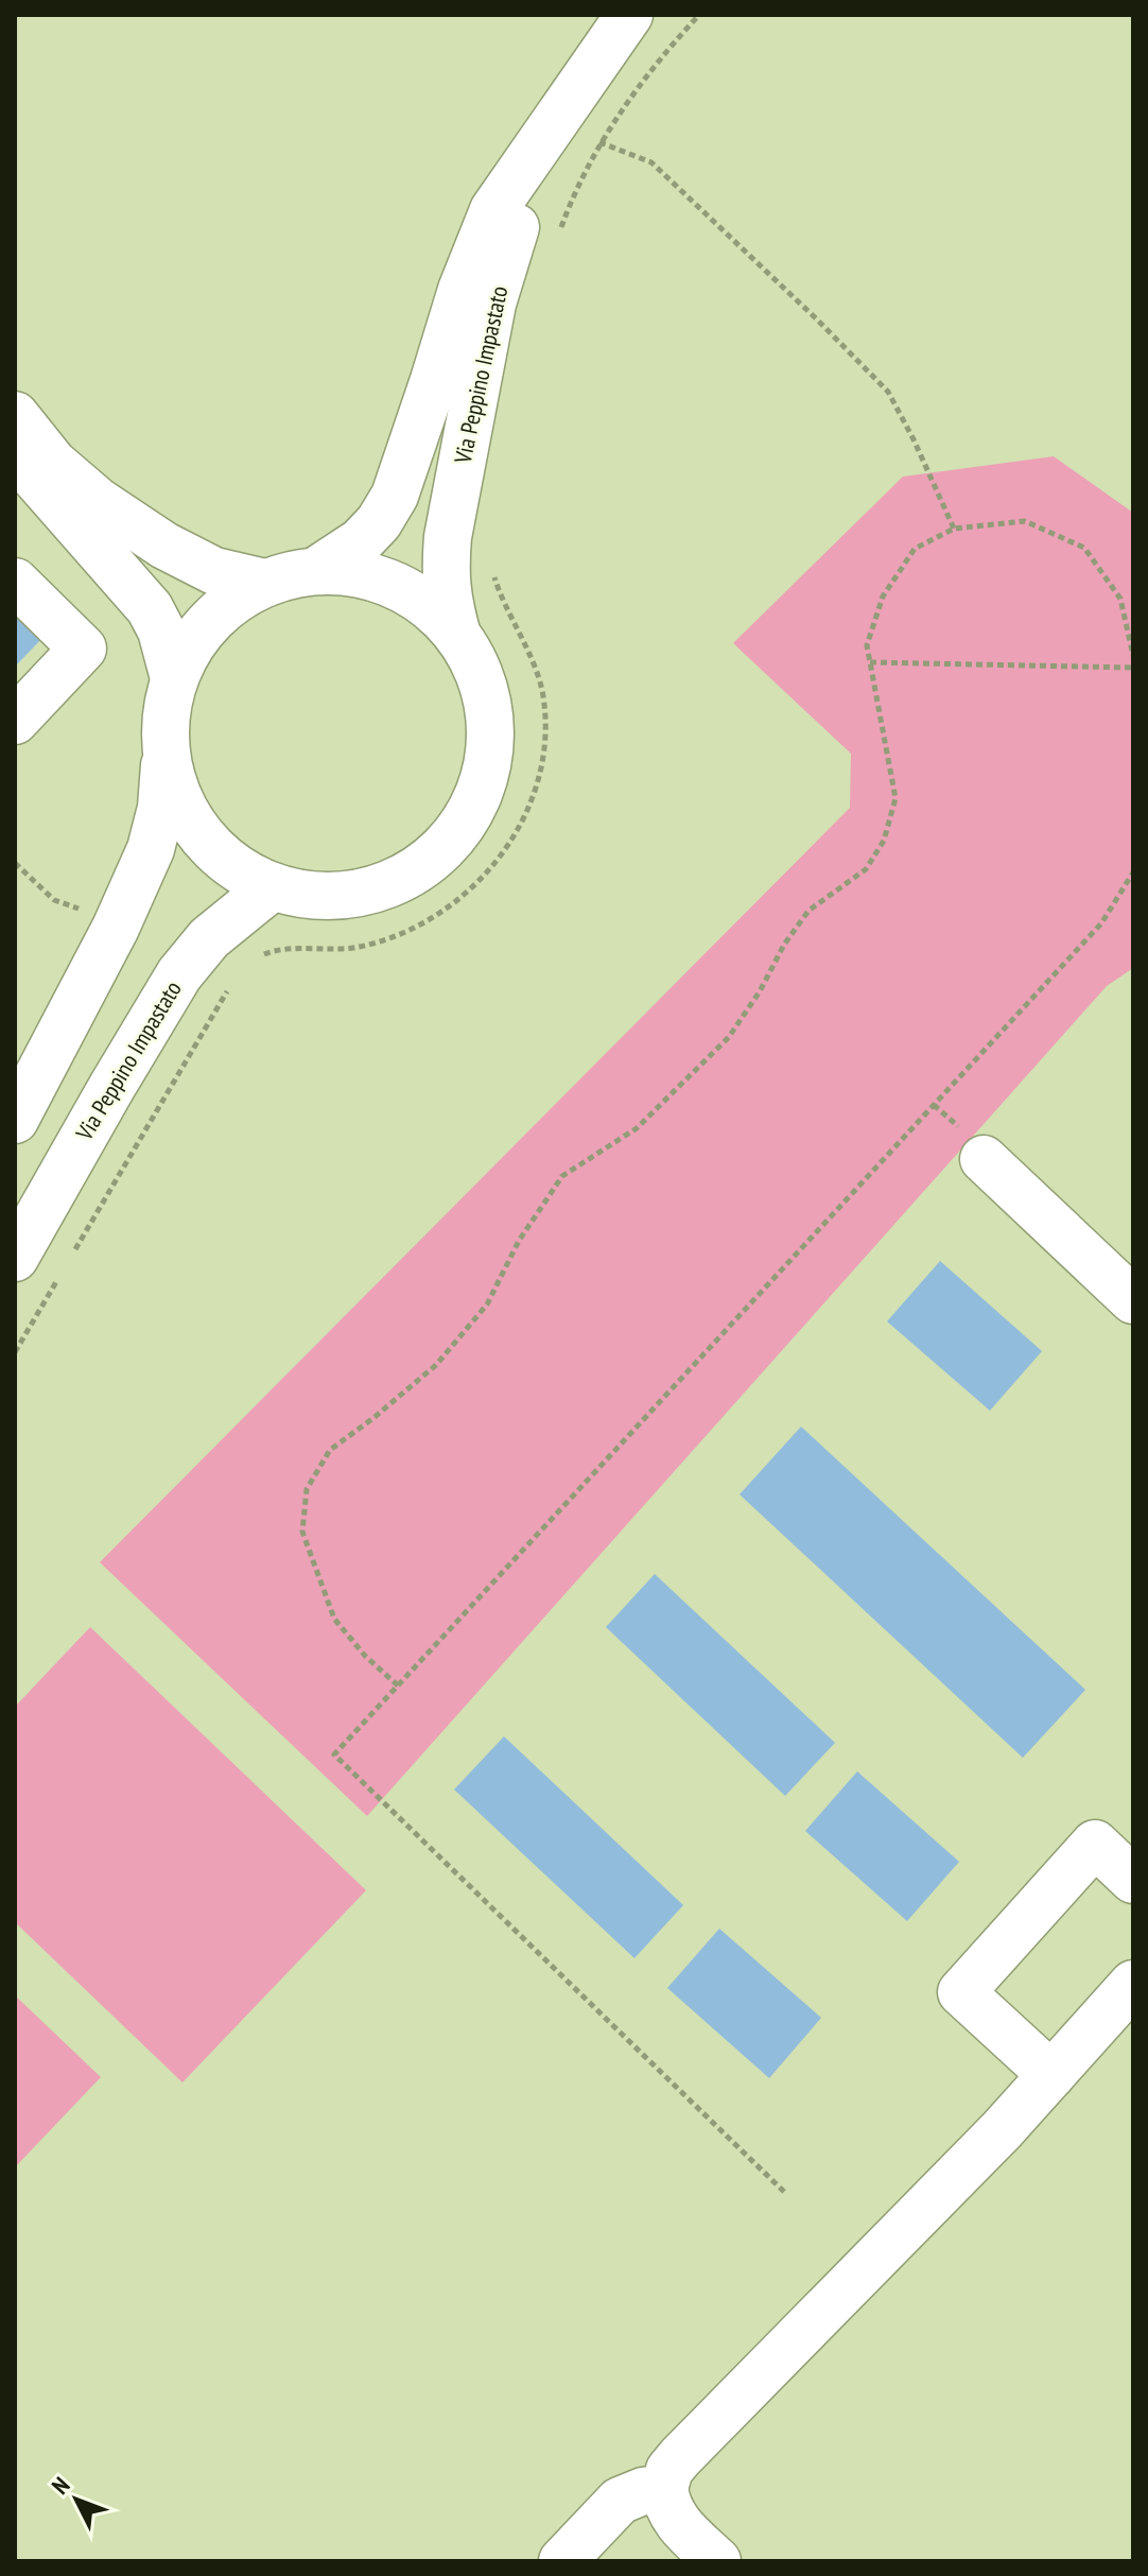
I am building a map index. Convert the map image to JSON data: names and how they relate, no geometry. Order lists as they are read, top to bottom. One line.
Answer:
{"streets":{"street":["Via Peppino Impastato"]},"north":"top left"}
